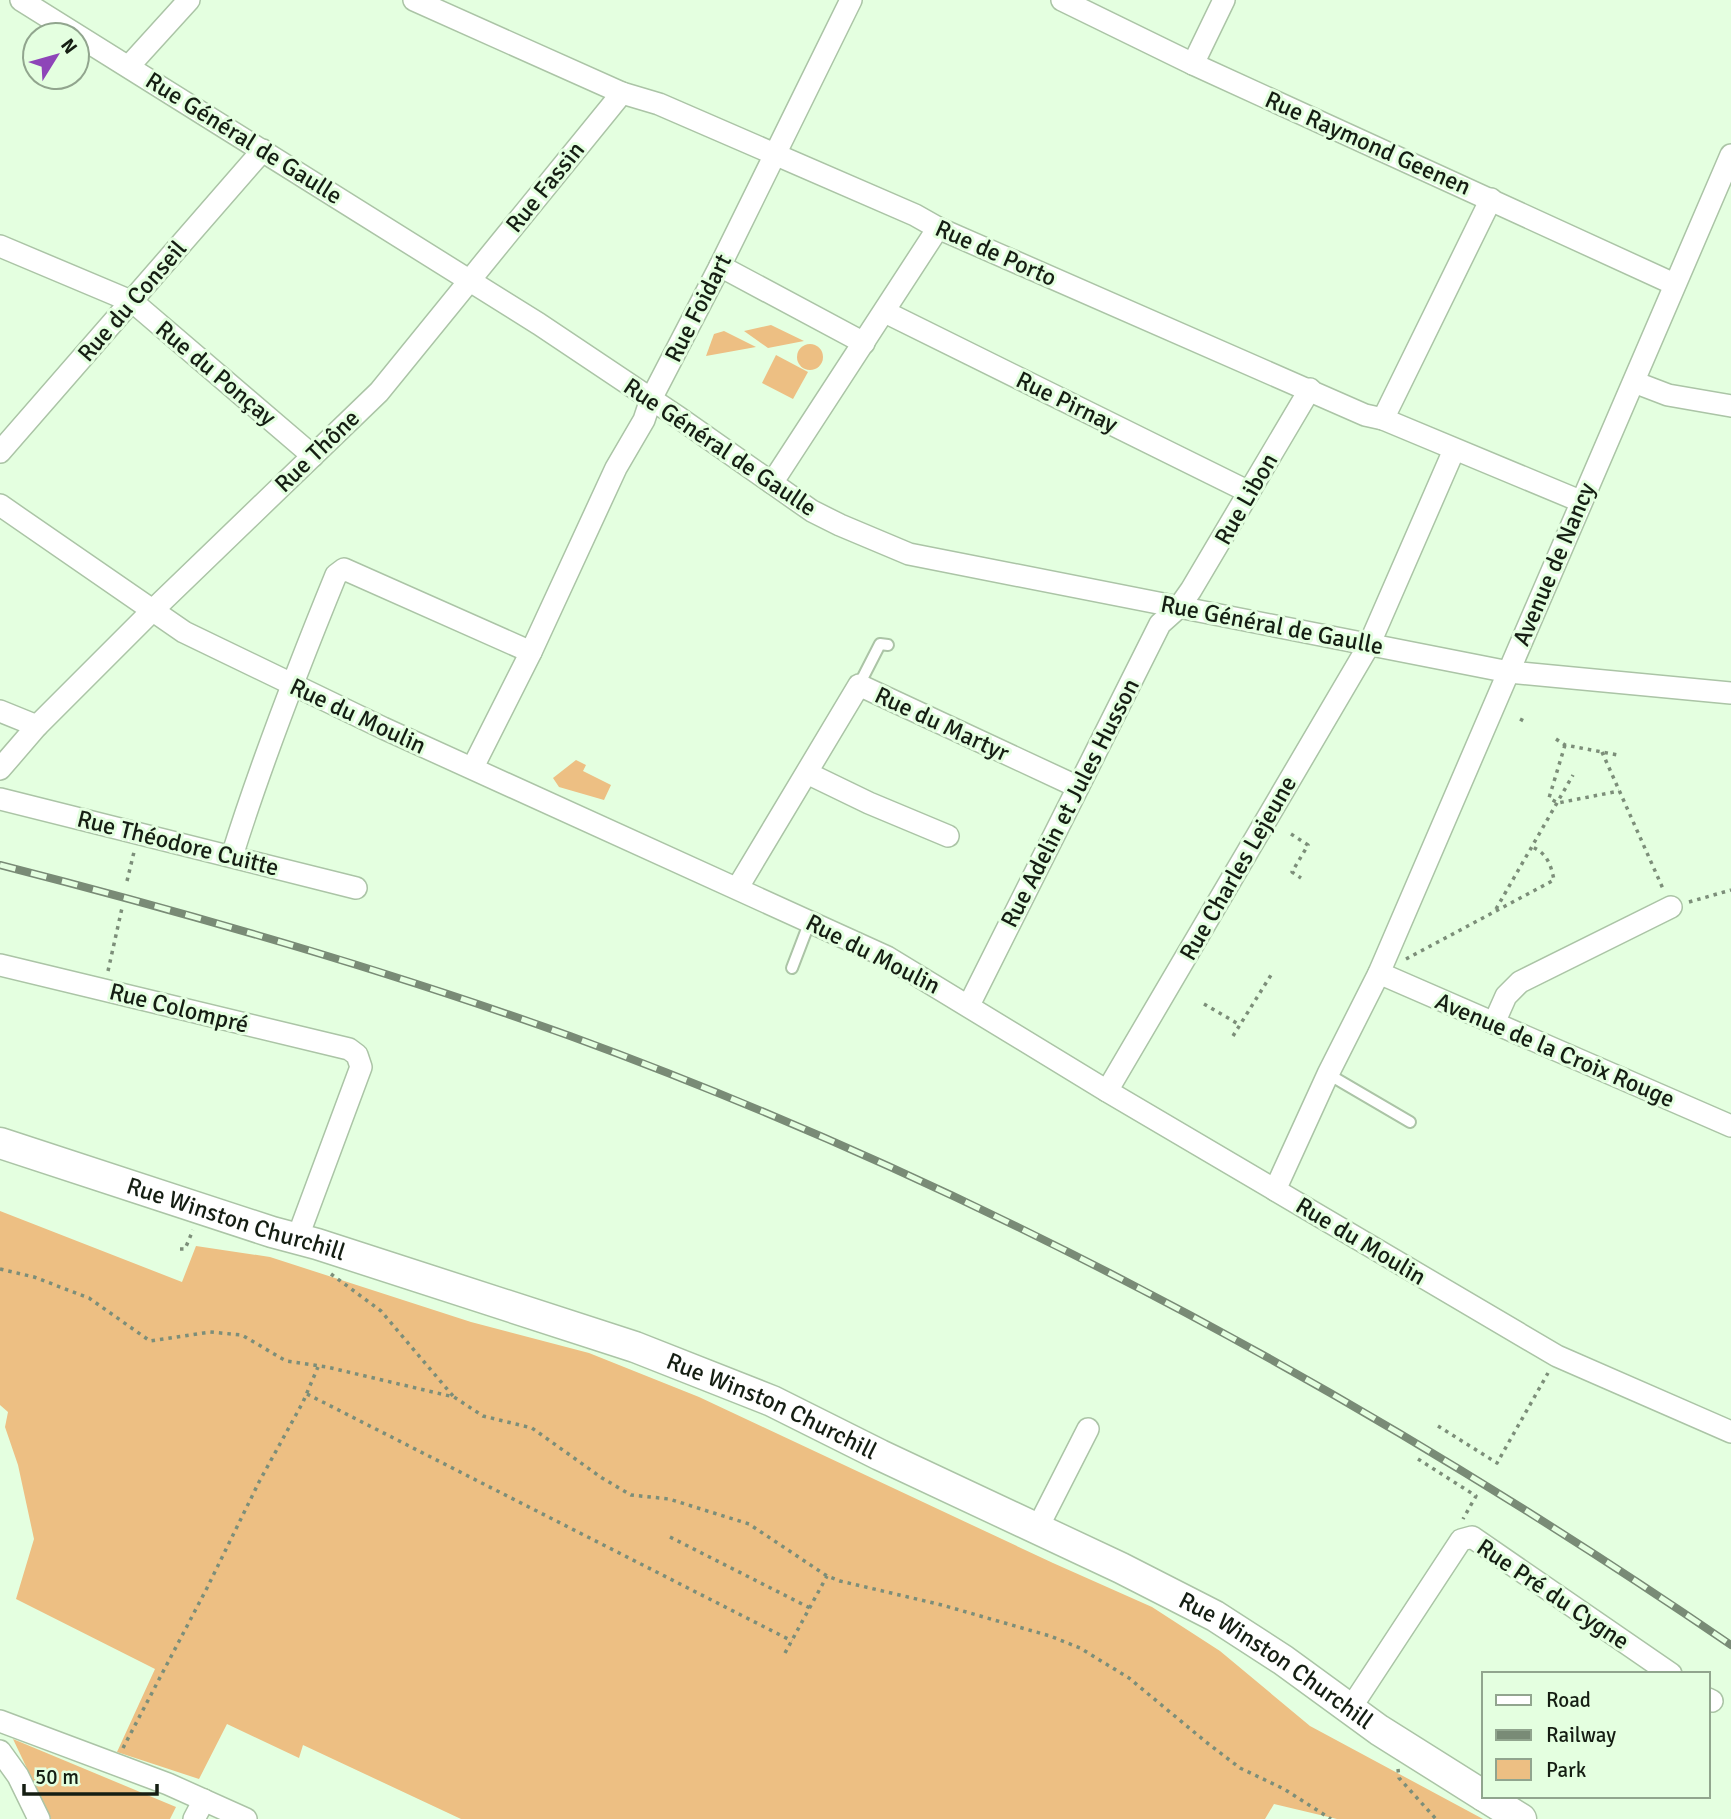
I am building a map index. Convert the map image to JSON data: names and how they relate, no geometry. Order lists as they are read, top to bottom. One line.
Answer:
{"streets":{"main road":["Rue Winston Churchill"],"street":["Rue Général de Gaulle","Rue Raymond Geenen","Rue Fassin","Rue de Porto","Rue du Conseil","Rue Foidart","Rue du Ponçay","Rue Pirnay","Rue Thône","Rue Libon","Avenue de Nancy","Rue du Moulin","Rue du Martyr","Rue Adelin et Jules Husson","Rue Théodore Cuitte","Rue Charles Lejeune","Rue Colompré","Avenue de la Croix Rouge","Rue Pré du Cygne"]},"crossings":[["Rue Général de Gaulle","Rue Fassin"],["Rue Général de Gaulle","Rue du Conseil"],["Rue Général de Gaulle","Rue Foidart"],["Rue Général de Gaulle","Rue Thône"],["Rue Général de Gaulle","Rue Libon"],["Rue Général de Gaulle","Avenue de Nancy"],["Rue Général de Gaulle","Rue Adelin et Jules Husson"],["Rue Général de Gaulle","Rue Charles Lejeune"],["Rue Raymond Geenen","Avenue de Nancy"],["Rue Fassin","Rue de Porto"],["Rue Fassin","Rue Thône"],["Rue de Porto","Rue Foidart"],["Rue de Porto","Rue Libon"],["Rue de Porto","Avenue de Nancy"],["Rue de Porto","Rue Charles Lejeune"],["Rue du Conseil","Rue du Ponçay"],["Rue Foidart","Rue du Moulin"],["Rue du Ponçay","Rue Thône"],["Rue Pirnay","Rue Libon"],["Rue Thône","Rue du Moulin"],["Rue Libon","Rue Adelin et Jules Husson"],["Avenue de Nancy","Rue du Moulin"],["Avenue de Nancy","Avenue de la Croix Rouge"],["Rue du Moulin","Rue du Martyr"],["Rue du Moulin","Rue Adelin et Jules Husson"],["Rue du Moulin","Rue Charles Lejeune"],["Rue du Martyr","Rue Adelin et Jules Husson"],["Rue Colompré","Rue Winston Churchill"],["Rue Winston Churchill","Rue Pré du Cygne"]],"legend":["Road","Railway","Park"],"scale_bar":"50 m","north":"top right"}
